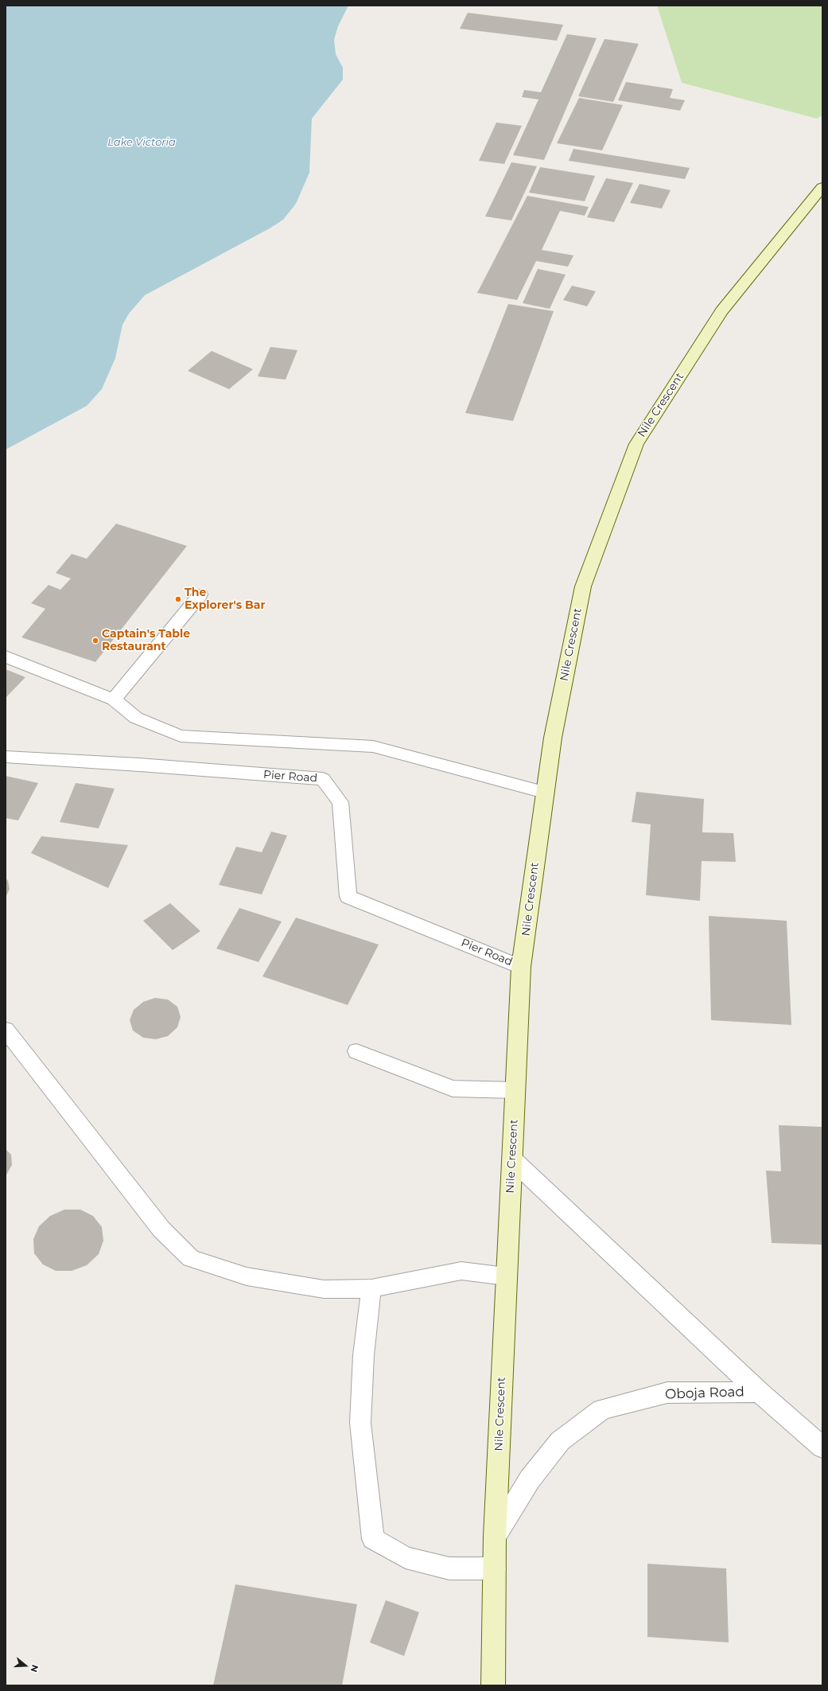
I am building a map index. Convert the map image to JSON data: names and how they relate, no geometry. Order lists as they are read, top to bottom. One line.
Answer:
{"streets":{"street":["Nile Crescent","Oboja Road"],"lane":["Pier Road"]},"crossings":[["Nile Crescent","Pier Road"],["Nile Crescent","Oboja Road"]],"water":["Lake Victoria"],"places":["The Explorer's Bar","Captain's Table Restaurant"],"north":"right"}
